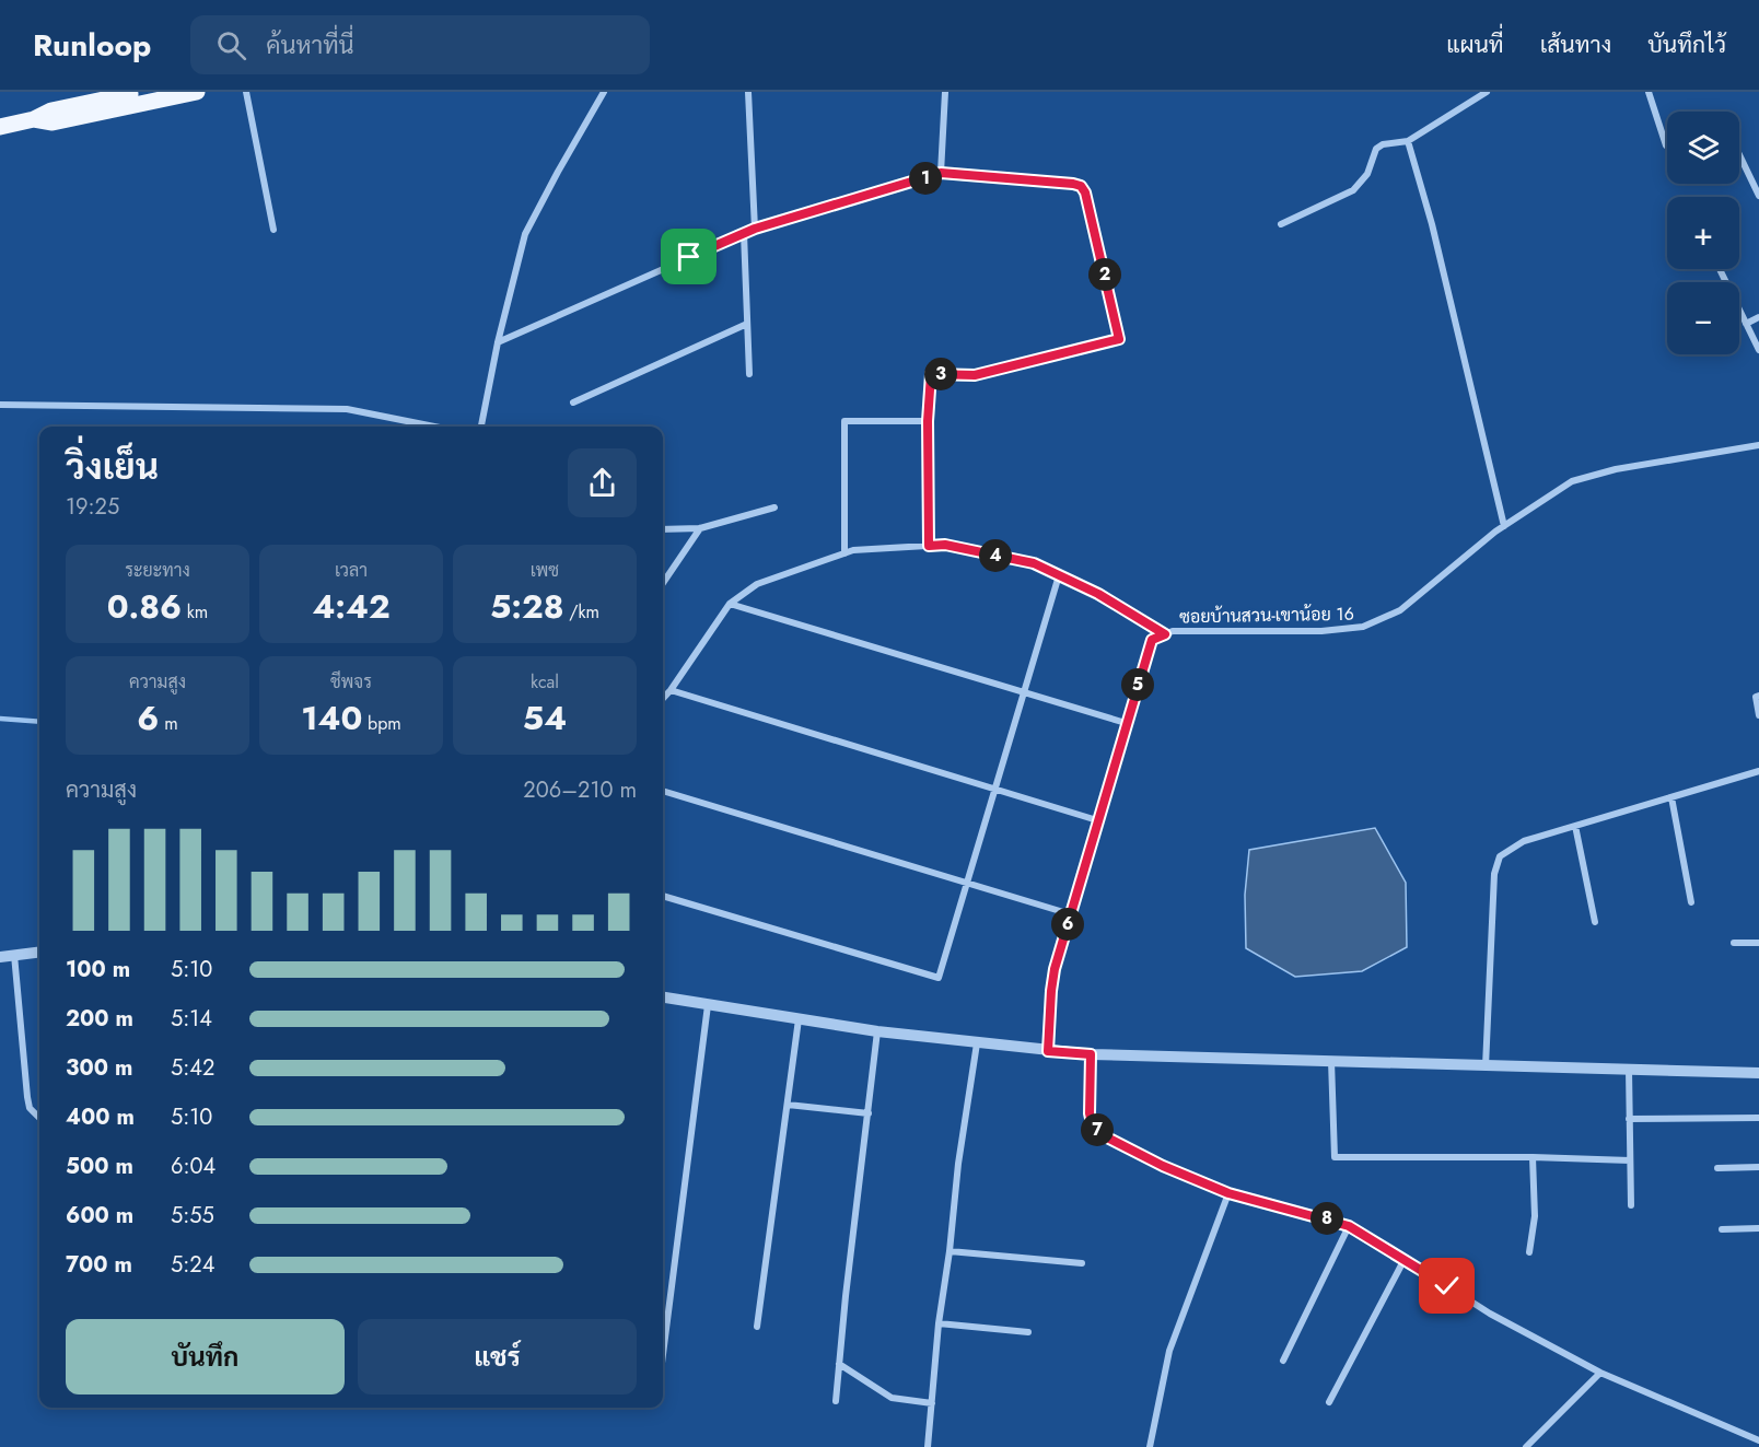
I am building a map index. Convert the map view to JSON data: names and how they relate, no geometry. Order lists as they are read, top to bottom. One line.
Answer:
{"streets":{"street":["ซอยบ้านสวน-เขาน้อย 16"]},"page":{"header":"Runloop","search":"ค้นหาที่นี่","nav":["แผนที่","เส้นทาง","บันทึกไว้"],"map_buttons":["+","−"],"pins":["1","2","3","4","5","6","7","8"],"heading":["วิ่งเย็น","19:25"],"stats":[["ระยะทาง","0.86 km"],["เวลา","4:42"],["เพซ","5:28 /km"],["ความสูง","6 m"],["ชีพจร","140 bpm"],["kcal","54"]],"chart":["ความสูง","206–210 m"],"list":[{"name":"100 m","note":"5:10"},{"name":"200 m","note":"5:14"},{"name":"300 m","note":"5:42"},{"name":"400 m","note":"5:10"},{"name":"500 m","note":"6:04"},{"name":"600 m","note":"5:55"},{"name":"700 m","note":"5:24"}],"buttons":["บันทึก","แชร์"]}}
